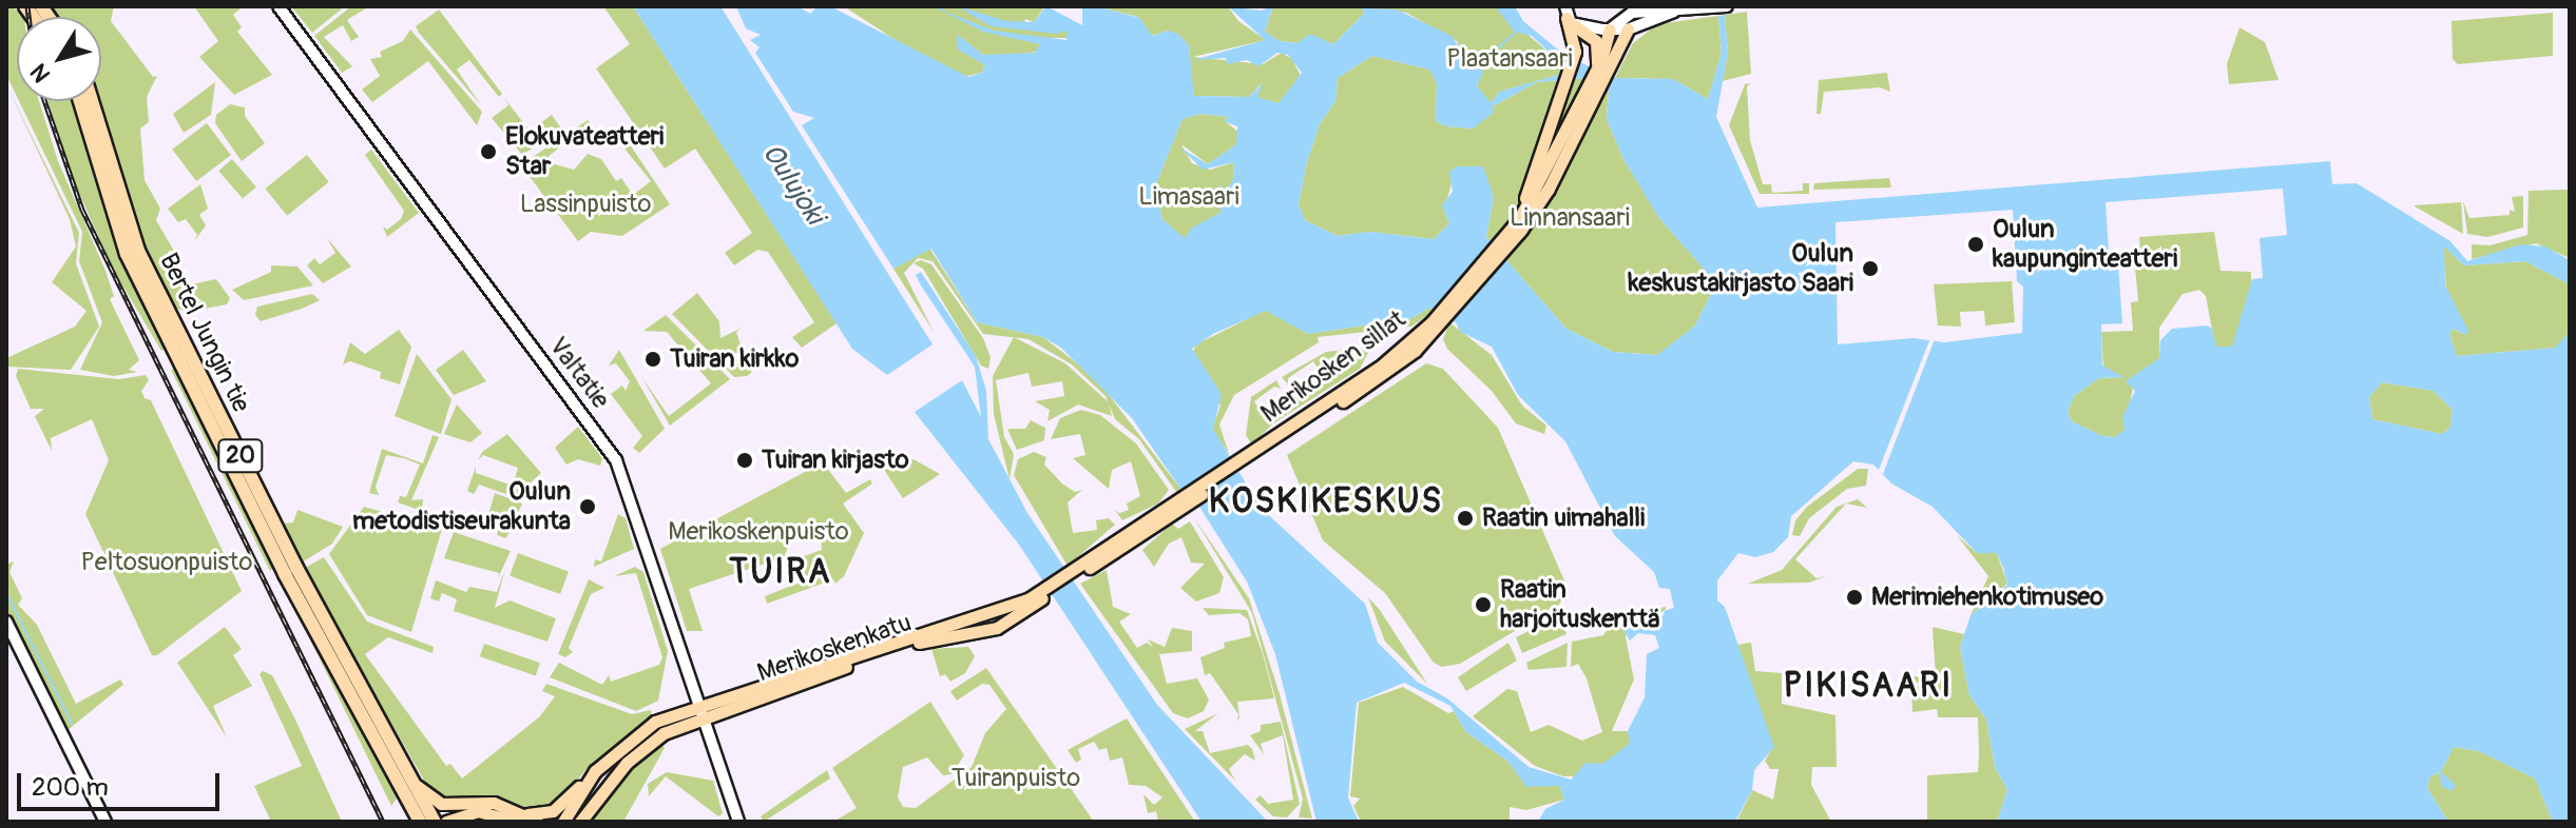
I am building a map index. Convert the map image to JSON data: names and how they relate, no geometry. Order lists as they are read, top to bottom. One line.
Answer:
{"streets":{"highway":["Bertel Jungin tie","20"],"main road":["Merikosken sillat","Merikoskenkatu"],"street":["Valtatie"]},"crossings":[["Merikosken sillat","Merikoskenkatu"],["Valtatie","Merikoskenkatu"]],"districts":["KOSKIKESKUS","TUIRA","PIKISAARI"],"water":["Oulujoki"],"parks":["Plaatansaari","Limasaari","Lassinpuisto","Linnansaari","Merikoskenpuisto","Peltosuonpuisto","Tuiranpuisto"],"places":["Elokuvateatteri Star","Oulun kaupunginteatteri","Oulun keskustakirjasto Saari","Tuiran kirkko","Tuiran kirjasto","Oulun metodistiseurakunta","Raatin uimahalli","Merimiehenkotimuseo","Raatin harjoituskenttä"],"scale_bar":"200 m","north":"bottom left"}
